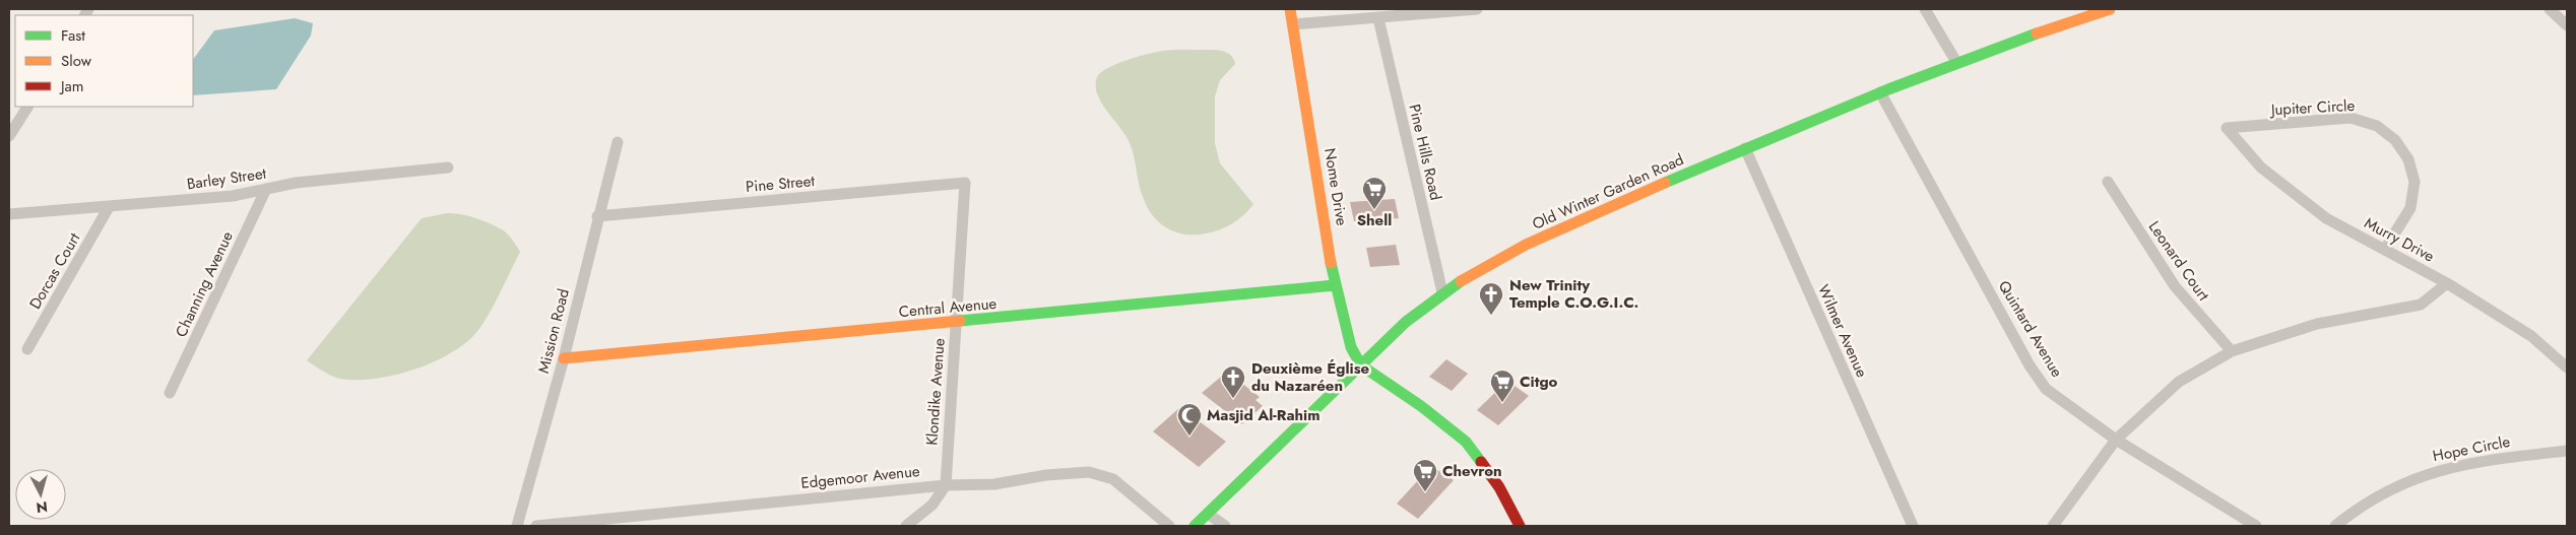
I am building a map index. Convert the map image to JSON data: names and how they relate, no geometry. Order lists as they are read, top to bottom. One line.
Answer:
{"streets":{"main road":["Nome Drive","Old Winter Garden Road","Central Avenue"],"street":["Jupiter Circle","Pine Hills Road","Barley Street","Pine Street","Murry Drive","Leonard Court","Dorcas Court","Channing Avenue","Quintard Avenue","Mission Road","Wilmer Avenue","Klondike Avenue","Hope Circle","Edgemoor Avenue"]},"crossings":[["Jupiter Circle","Murry Drive"],["Pine Hills Road","Old Winter Garden Road"],["Barley Street","Dorcas Court"],["Barley Street","Channing Avenue"],["Pine Street","Mission Road"],["Pine Street","Klondike Avenue"],["Nome Drive","Old Winter Garden Road"],["Nome Drive","Central Avenue"],["Old Winter Garden Road","Quintard Avenue"],["Old Winter Garden Road","Wilmer Avenue"],["Central Avenue","Mission Road"],["Central Avenue","Klondike Avenue"],["Klondike Avenue","Edgemoor Avenue"]],"places":{"supermarket":["Shell","Citgo","Chevron"],"church":["New Trinity Temple C.O.G.I.C.","Deuxième Église du Nazaréen"],"mosque":["Masjid Al-Rahim"]},"legend":["Fast","Slow","Jam"],"north":"bottom"}
